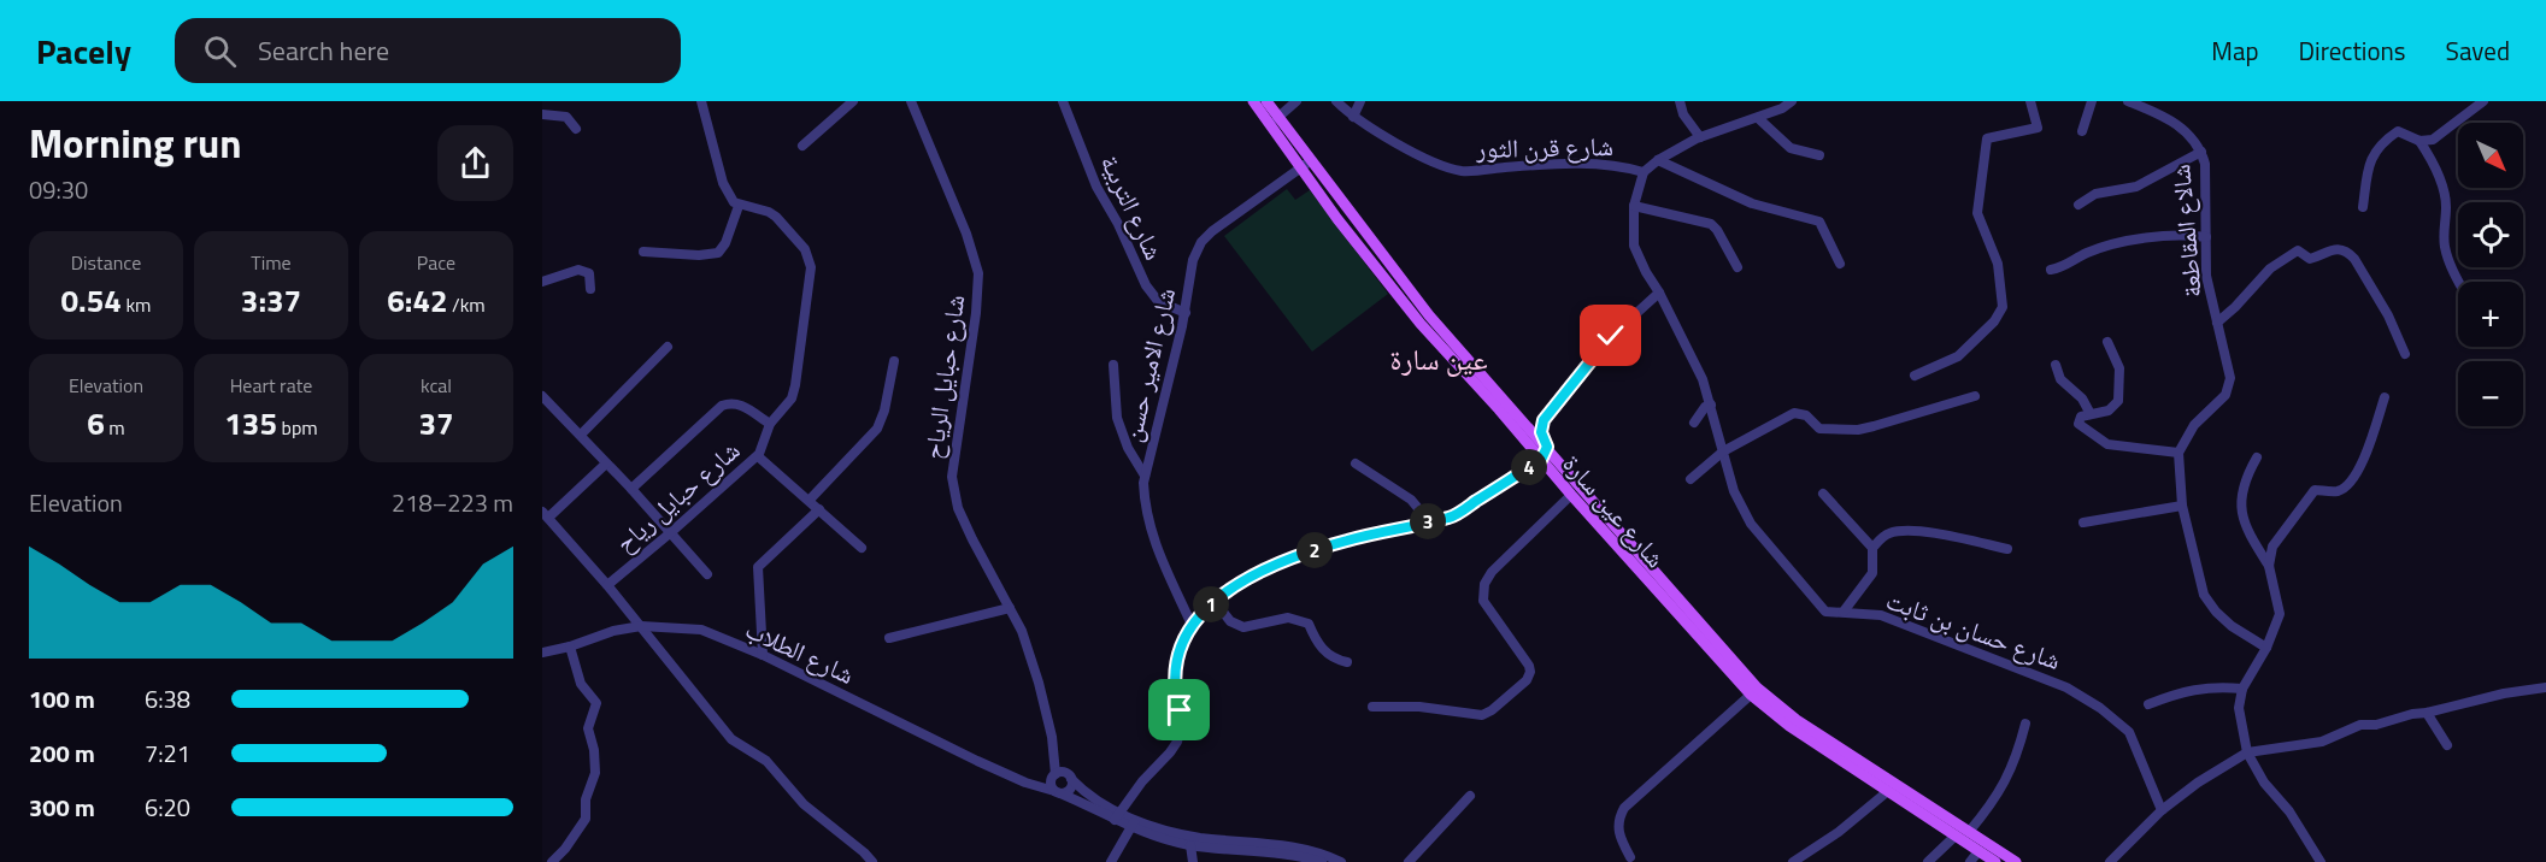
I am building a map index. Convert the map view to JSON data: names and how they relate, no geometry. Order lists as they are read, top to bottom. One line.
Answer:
{"streets":{"main road":["شارع عين سارة"],"street":["شارع قرن الثور","شارع التربية","شالاع المقاطعة","شارع الامير حسن","شارع حبايل الرياح","شارع حبايل رياح","شارع حسان بن ثابت","شارع الطلاب"]},"crossings":[["شارع قرن الثور","شارع حسان بن ثابت"],["شارع التربية","شارع الامير حسن"],["شارع الامير حسن","شارع عين سارة"]],"districts":["عين سارة"],"north":"bottom right","page":{"header":"Pacely","search":"Search here","nav":["Map","Directions","Saved"],"heading":["Morning run","09:30"],"map_buttons":["+","−"],"stats":[["Distance","0.54 km"],["Time","3:37"],["Pace","6:42 /km"],["Elevation","6 m"],["Heart rate","135 bpm"],["kcal","37"]],"pins":["4","3","2","1"],"chart":["Elevation","218–223 m"],"list":[{"name":"100 m","note":"6:38"},{"name":"200 m","note":"7:21"},{"name":"300 m","note":"6:20"}]}}
